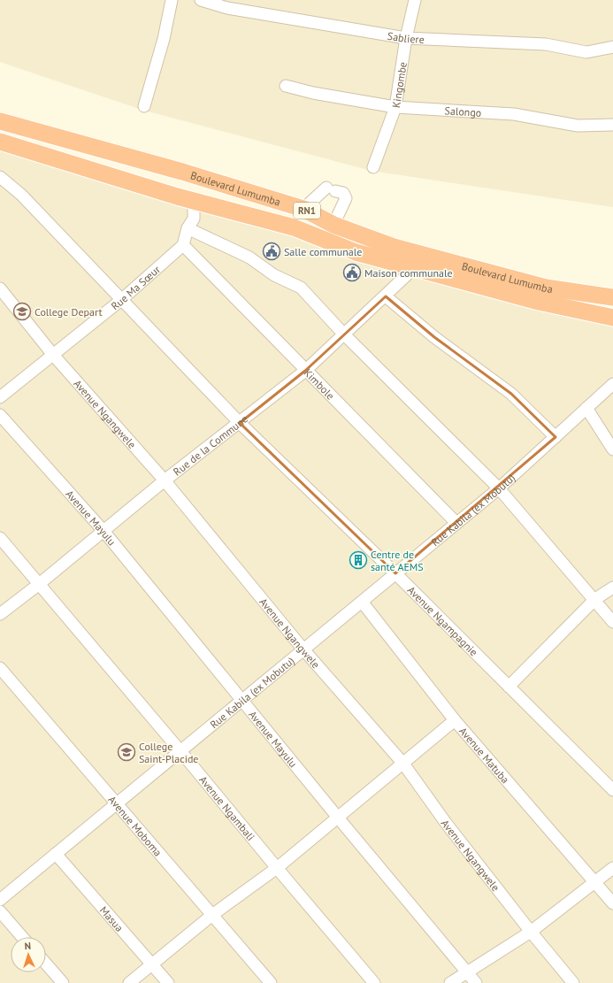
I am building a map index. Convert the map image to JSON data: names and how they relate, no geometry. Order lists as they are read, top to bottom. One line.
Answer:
{"streets":{"highway":["Boulevard Lumumba","RN1"],"street":["Sabliere","Kingombe","Salongo","Rue Ma Sœur","Kimbole","Avenue Ngangwele","Rue de la Commune","Rue Kabila (ex Mobutu)","Avenue Mayulu","Avenue Ngampagnie","Avenue Matuba","Avenue Ngambali","Avenue Moboma","Masua"]},"crossings":[["Sabliere","Kingombe"],["Kingombe","Salongo"],["Boulevard Lumumba","Rue de la Commune"],["Rue Ma Sœur","Kimbole"],["Rue Ma Sœur","Avenue Ngangwele"],["Rue Ma Sœur","Avenue Ngampagnie"],["Kimbole","Rue de la Commune"],["Kimbole","Rue Kabila (ex Mobutu)"],["Avenue Ngangwele","Rue de la Commune"],["Avenue Ngangwele","Rue Kabila (ex Mobutu)"],["Rue de la Commune","Avenue Mayulu"],["Rue de la Commune","Avenue Ngampagnie"],["Rue de la Commune","Avenue Ngambali"],["Rue Kabila (ex Mobutu)","Avenue Mayulu"],["Rue Kabila (ex Mobutu)","Avenue Ngampagnie"],["Rue Kabila (ex Mobutu)","Avenue Matuba"],["Rue Kabila (ex Mobutu)","Avenue Ngambali"],["Rue Kabila (ex Mobutu)","Avenue Moboma"],["Rue Kabila (ex Mobutu)","Masua"]],"places":{"public building":["Salle communale","Maison communale"],"school or university":["College Depart","College Saint-Placide"],"building":["Centre de santé AEMS"]},"north":"top"}
